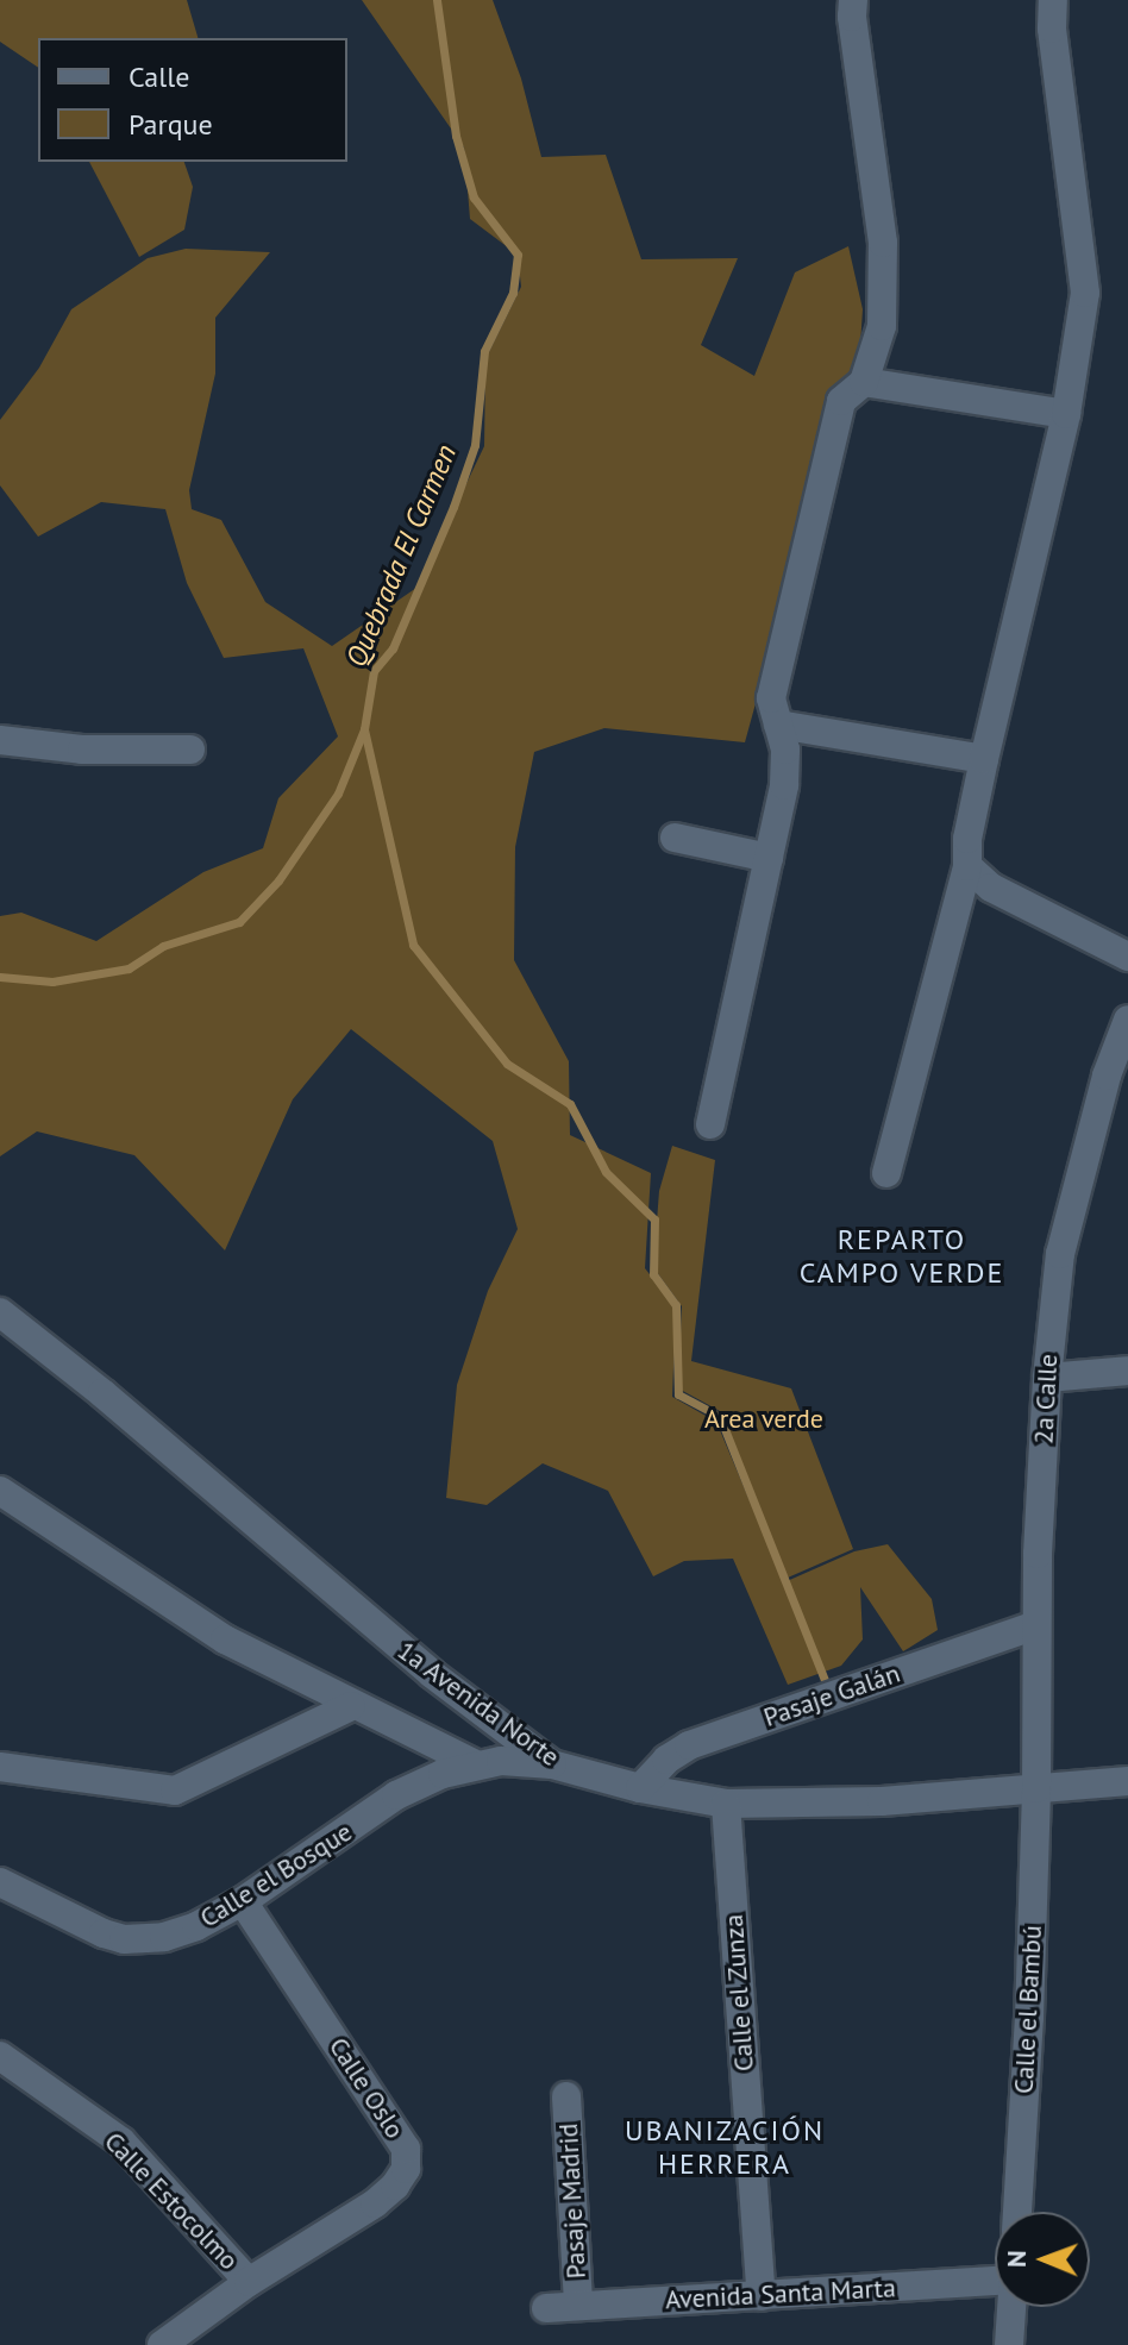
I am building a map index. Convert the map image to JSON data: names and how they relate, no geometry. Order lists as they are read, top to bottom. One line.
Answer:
{"streets":{"street":["2a Calle","Pasaje Galán","1a Avenida Norte","Calle el Bosque","Calle el Zunza","Calle el Bambú","Calle Oslo","Calle Estocolmo","Pasaje Madrid","Avenida Santa Marta"]},"crossings":[["2a Calle","Pasaje Galán"],["2a Calle","1a Avenida Norte"],["2a Calle","Calle el Bambú"],["Pasaje Galán","1a Avenida Norte"],["1a Avenida Norte","Calle el Bosque"],["1a Avenida Norte","Calle el Zunza"],["1a Avenida Norte","Calle el Bambú"],["Calle el Bosque","Calle Oslo"],["Calle el Zunza","Avenida Santa Marta"],["Calle Oslo","Calle Estocolmo"],["Pasaje Madrid","Avenida Santa Marta"]],"districts":["REPARTO CAMPO VERDE","UBANIZACIÓN HERRERA"],"water":["Quebrada El Carmen"],"parks":["Area verde"],"legend":["Calle","Parque"],"north":"left"}
